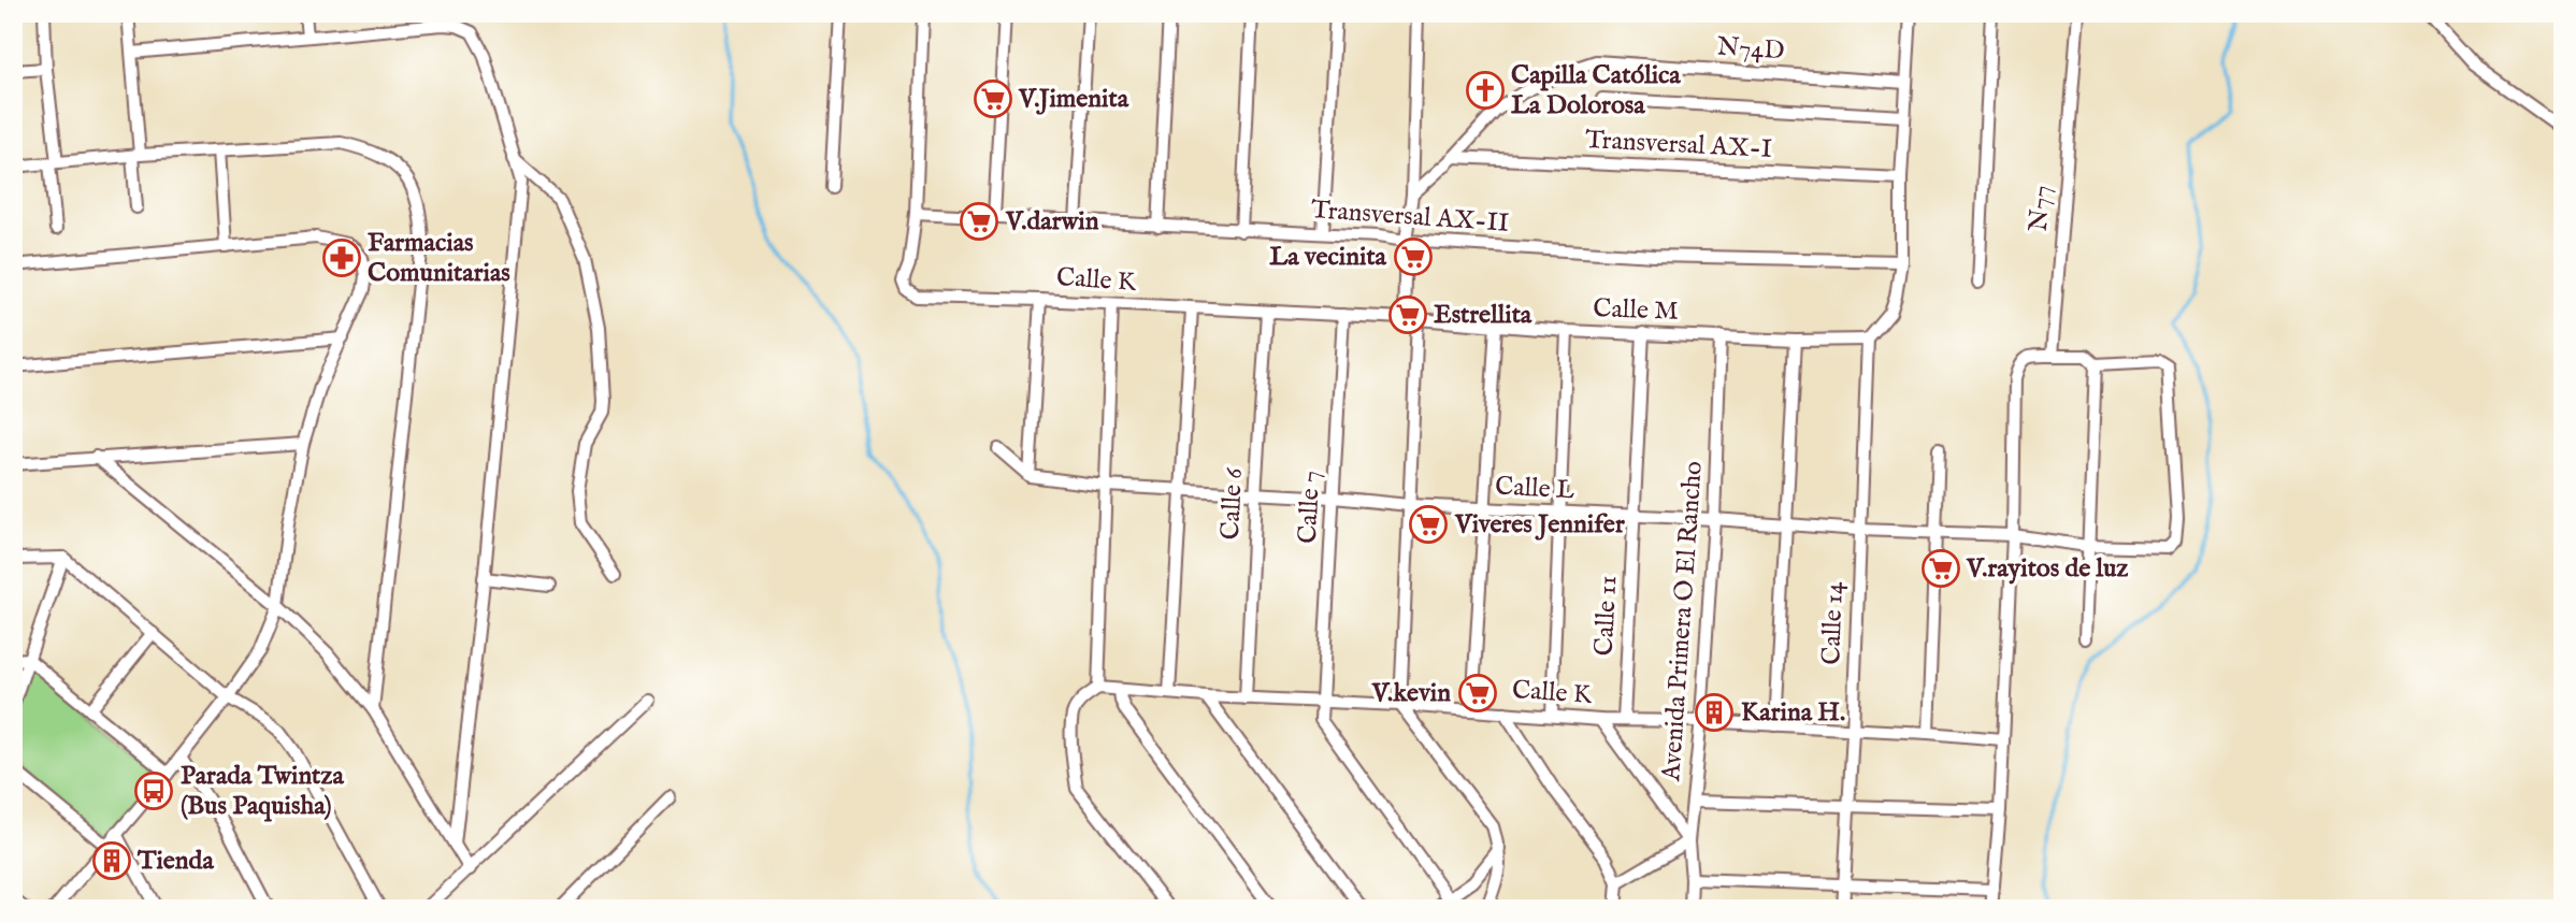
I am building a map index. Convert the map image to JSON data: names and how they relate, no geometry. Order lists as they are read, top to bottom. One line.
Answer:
{"streets":{"street":["N74D","Transversal AX-I","N77","Transversal AX-II","Calle K","Calle M","Calle L","Calle 6","Calle 7","Calle 11","Avenida Primera O El Rancho","Calle 14"]},"crossings":[["N74D","Transversal AX-I"],["Transversal AX-II","Calle K"],["Calle K","Calle M"],["Calle K","Calle 6"],["Calle K","Calle 7"],["Calle K","Calle 11"],["Calle K","Avenida Primera O El Rancho"],["Calle K","Calle 14"],["Calle M","Calle 11"],["Calle M","Avenida Primera O El Rancho"],["Calle M","Calle 14"],["Calle L","Calle 6"],["Calle L","Calle 7"],["Calle L","Calle 11"],["Calle L","Avenida Primera O El Rancho"],["Calle L","Calle 14"]],"places":{"church":["Capilla Católica La Dolorosa"],"supermarket":["V.Jimenita","V.darwin","La vecinita","Estrellita","Viveres Jennifer","V.rayitos de luz","V.kevin"],"pharmacy":["Farmacias Comunitarias"],"building":["Karina H.","Tienda"],"bus stop":["Parada Twintza (Bus Paquisha)"]}}
